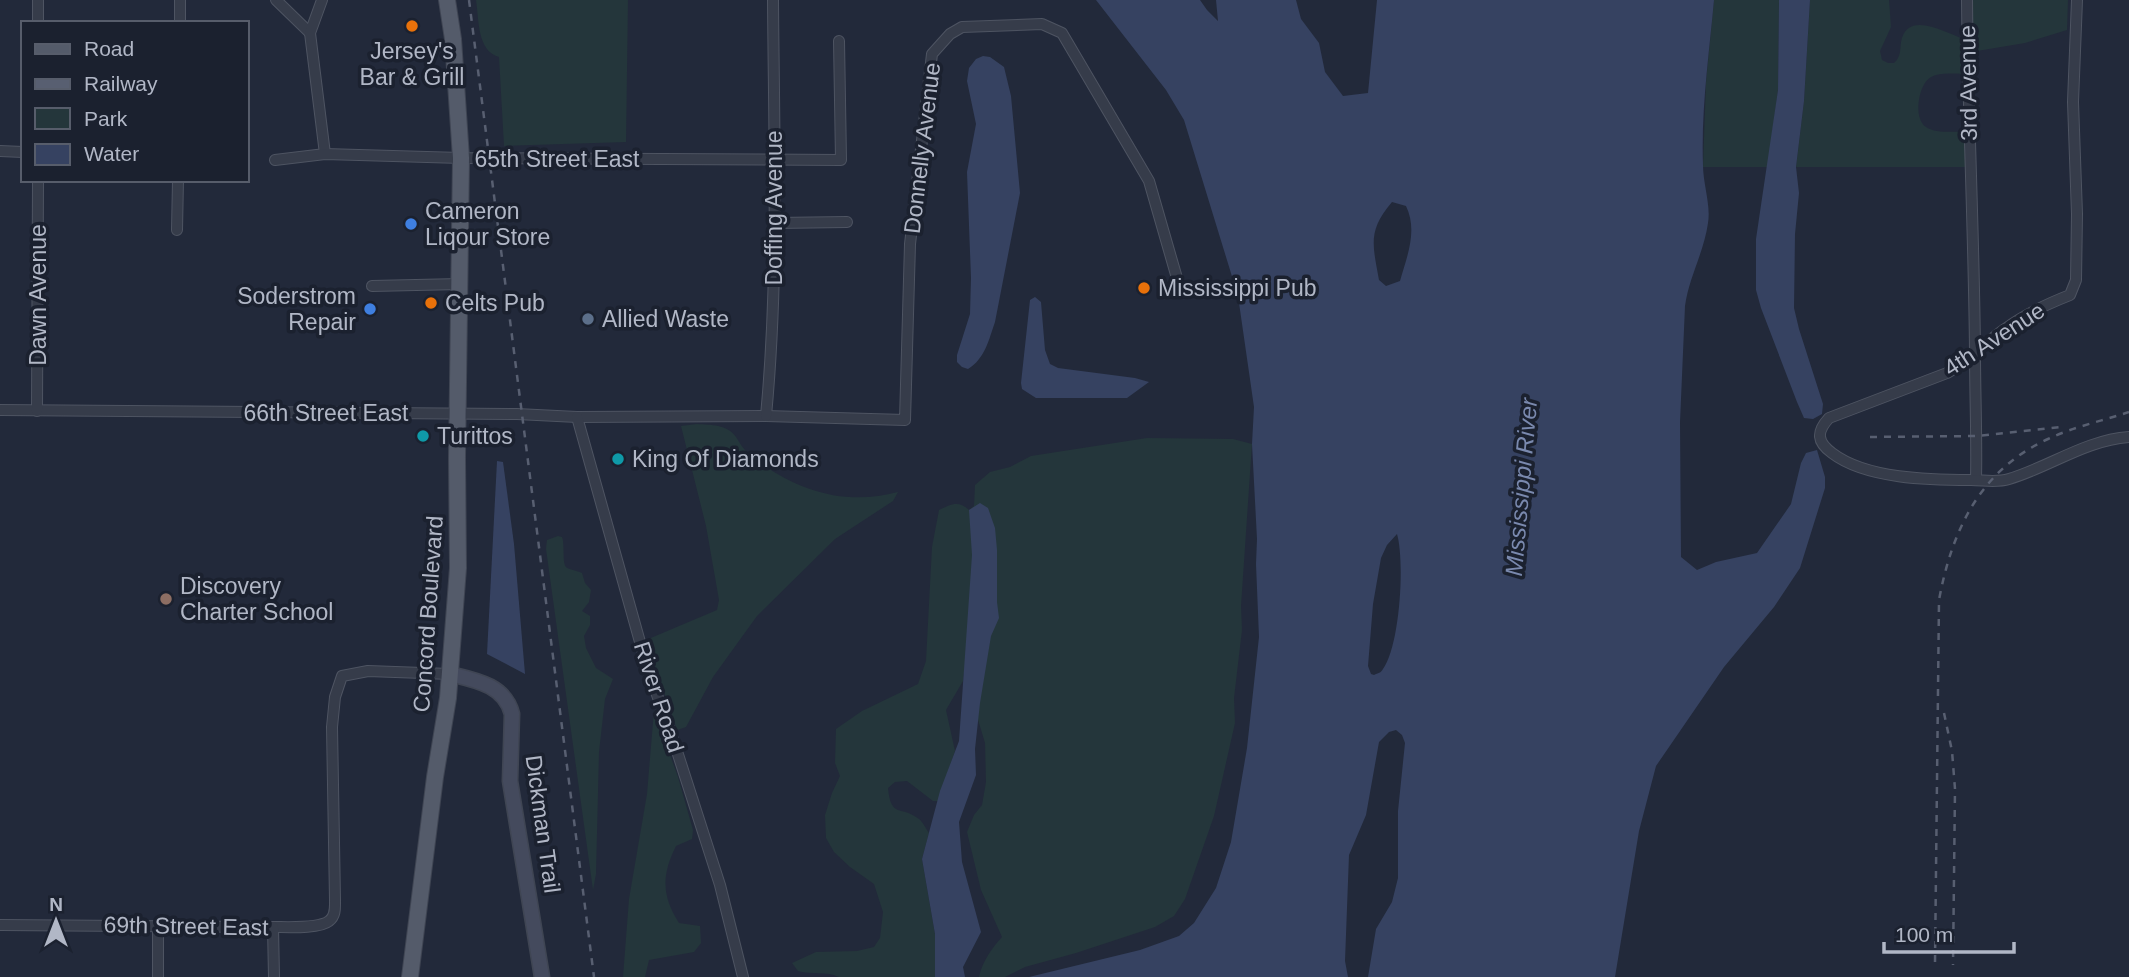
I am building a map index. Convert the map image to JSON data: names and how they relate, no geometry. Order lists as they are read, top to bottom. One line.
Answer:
{"streets":{"main road":["Concord Boulevard"],"street":["3rd Avenue","Donnelly Avenue","65th Street East","Doffing Avenue","Dawn Avenue","4th Avenue","66th Street East","River Road","Dickman Trail","69th Street East"]},"crossings":[["3rd Avenue","4th Avenue"],["Donnelly Avenue","66th Street East"],["65th Street East","Doffing Avenue"],["65th Street East","Concord Boulevard"],["Doffing Avenue","66th Street East"],["Dawn Avenue","66th Street East"],["66th Street East","Concord Boulevard"],["66th Street East","River Road"],["Concord Boulevard","Dickman Trail"],["Concord Boulevard","69th Street East"],["Dickman Trail","69th Street East"]],"water":["Mississippi River"],"places":["Jersey's Bar & Grill","Cameron Liqour Store","Mississippi Pub","Celts Pub","Soderstrom Repair","Allied Waste","Turittos","King Of Diamonds","Discovery Charter School"],"legend":["Road","Railway","Park","Water"],"scale_bar":"100 m","north":"top"}
